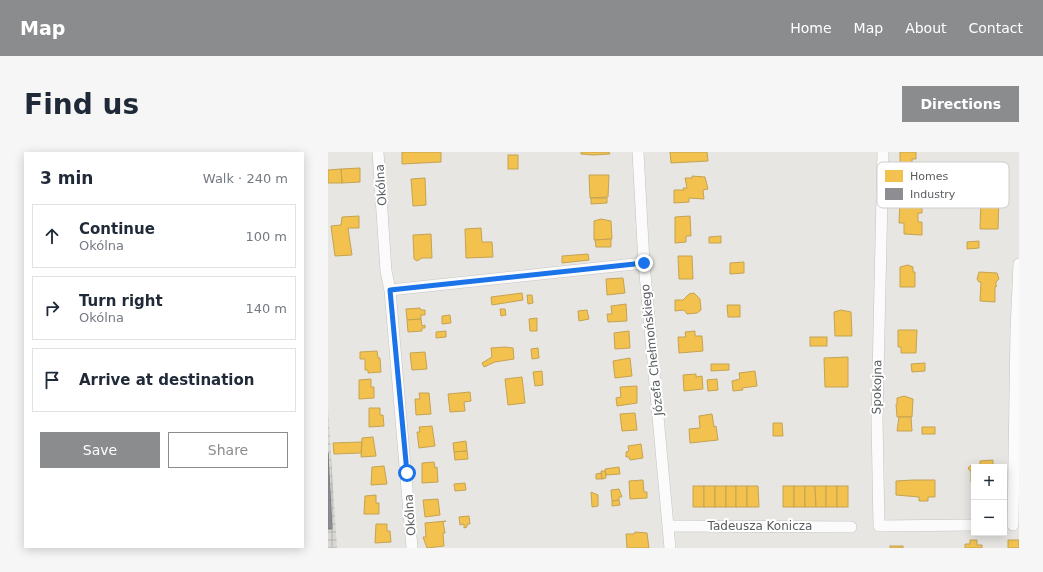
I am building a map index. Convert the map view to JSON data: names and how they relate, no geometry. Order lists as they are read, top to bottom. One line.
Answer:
{"streets":{"street":["Okólna","Józefa Chełmońskiego","Spokojna","Tadeusza Konicza"]},"crossings":[["Józefa Chełmońskiego","Tadeusza Konicza"]],"legend":["Homes","Industry"],"page":{"header":"Map","nav":["Home","Map","About","Contact"],"buttons":["Directions",["Save","Share"]],"title":"Find us","heading":["3 min","Walk · 240 m"],"list":[["Continue","Okólna","100 m"],["Turn right","Okólna","140 m"],"Arrive at destination"],"map_buttons":["+","−"]}}
